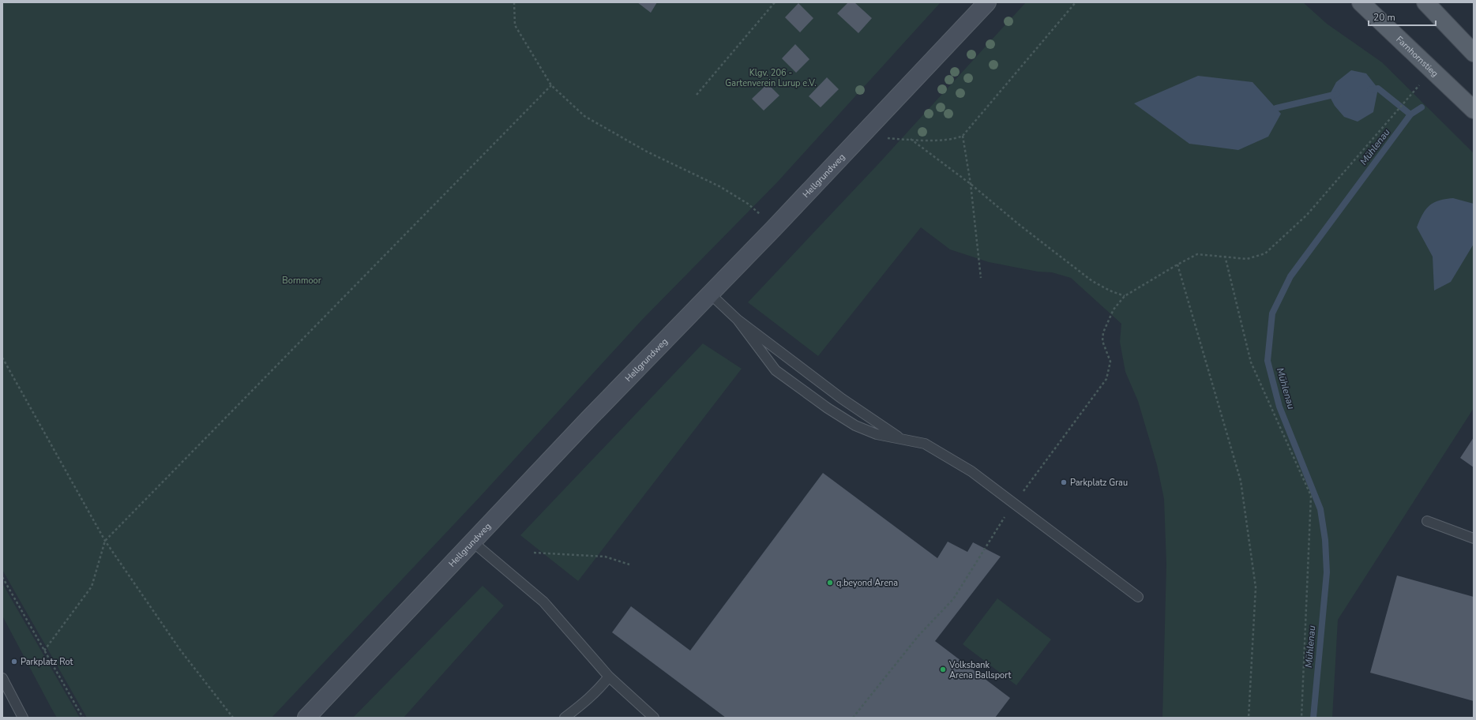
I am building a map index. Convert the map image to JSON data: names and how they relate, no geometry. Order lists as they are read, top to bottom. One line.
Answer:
{"streets":{"main road":["Farnhornstieg"],"street":["Hellgrundweg"]},"water":["Mühlenau"],"parks":["Klgv. 206 - Gartenverein Lurup e.V.","Bornmoor"],"places":["Parkplatz Grau","q.beyond Arena","Parkplatz Rot","Volksbank Arena Ballsport"],"scale_bar":"20 m"}
